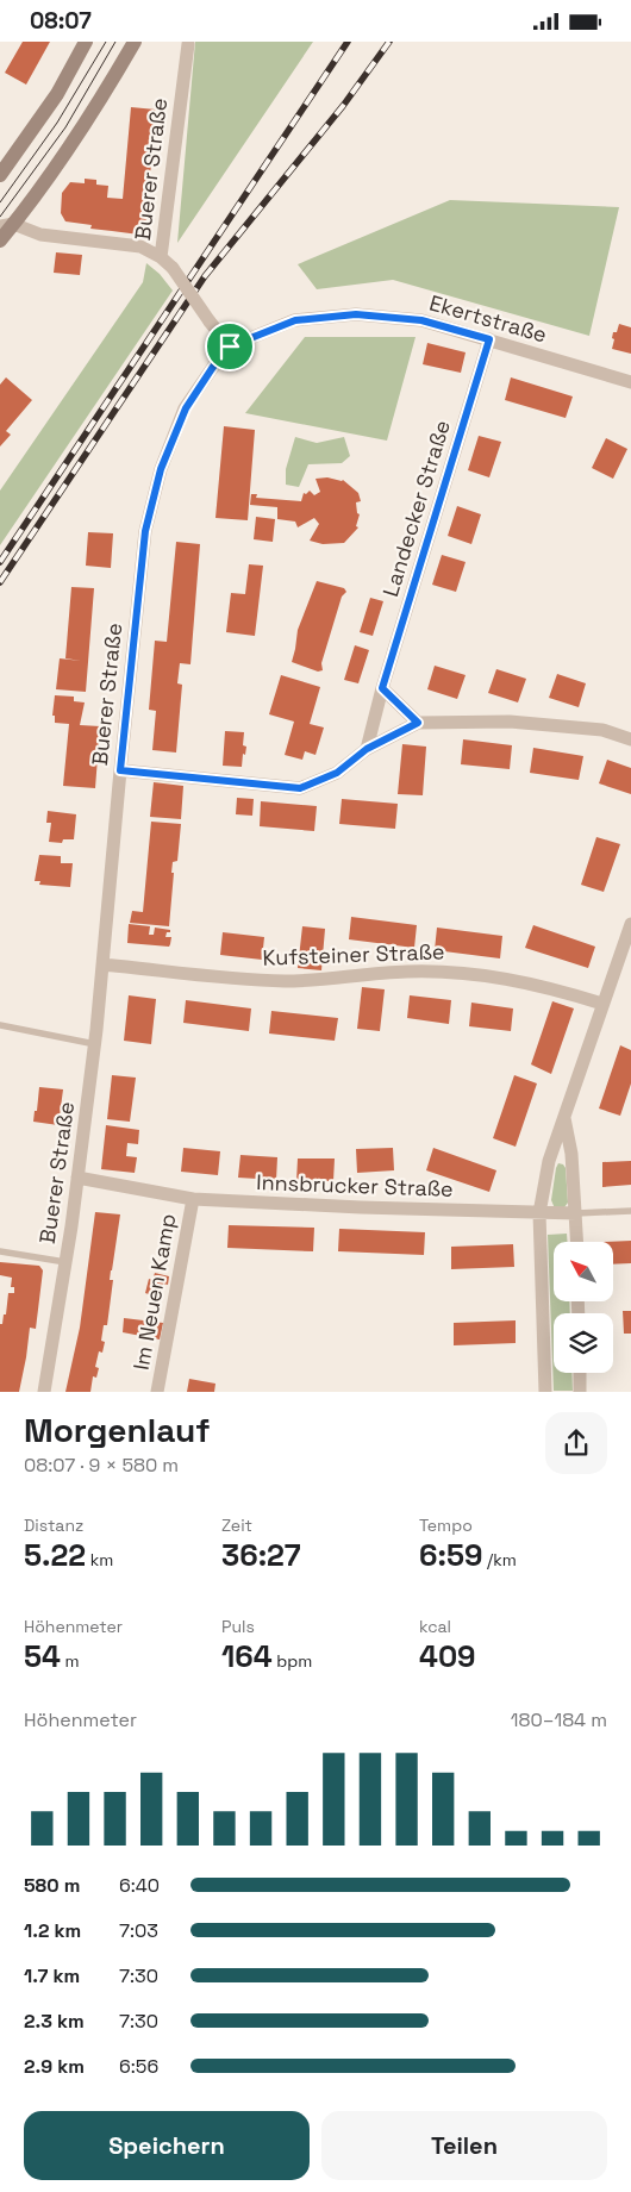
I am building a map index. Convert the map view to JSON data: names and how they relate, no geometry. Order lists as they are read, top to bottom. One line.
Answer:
{"streets":{"street":["Buerer Straße","Ekertstraße","Landecker Straße","Kufsteiner Straße","Innsbrucker Straße","Im Neuen Kamp"]},"crossings":[["Buerer Straße","Ekertstraße"],["Buerer Straße","Kufsteiner Straße"],["Buerer Straße","Innsbrucker Straße"],["Ekertstraße","Landecker Straße"],["Innsbrucker Straße","Im Neuen Kamp"]],"north":"top left","page":{"status":"08:07","heading":["Morgenlauf","08:07 · 9 × 580 m"],"stats":[["Distanz","5.22 km"],["Zeit","36:27"],["Tempo","6:59 /km"],["Höhenmeter","54 m"],["Puls","164 bpm"],["kcal","409"]],"chart":["Höhenmeter","180–184 m"],"list":[{"name":"580 m","note":"6:40"},{"name":"1.2 km","note":"7:03"},{"name":"1.7 km","note":"7:30"},{"name":"2.3 km","note":"7:30"},{"name":"2.9 km","note":"6:56"}],"buttons":["Speichern","Teilen"]}}
